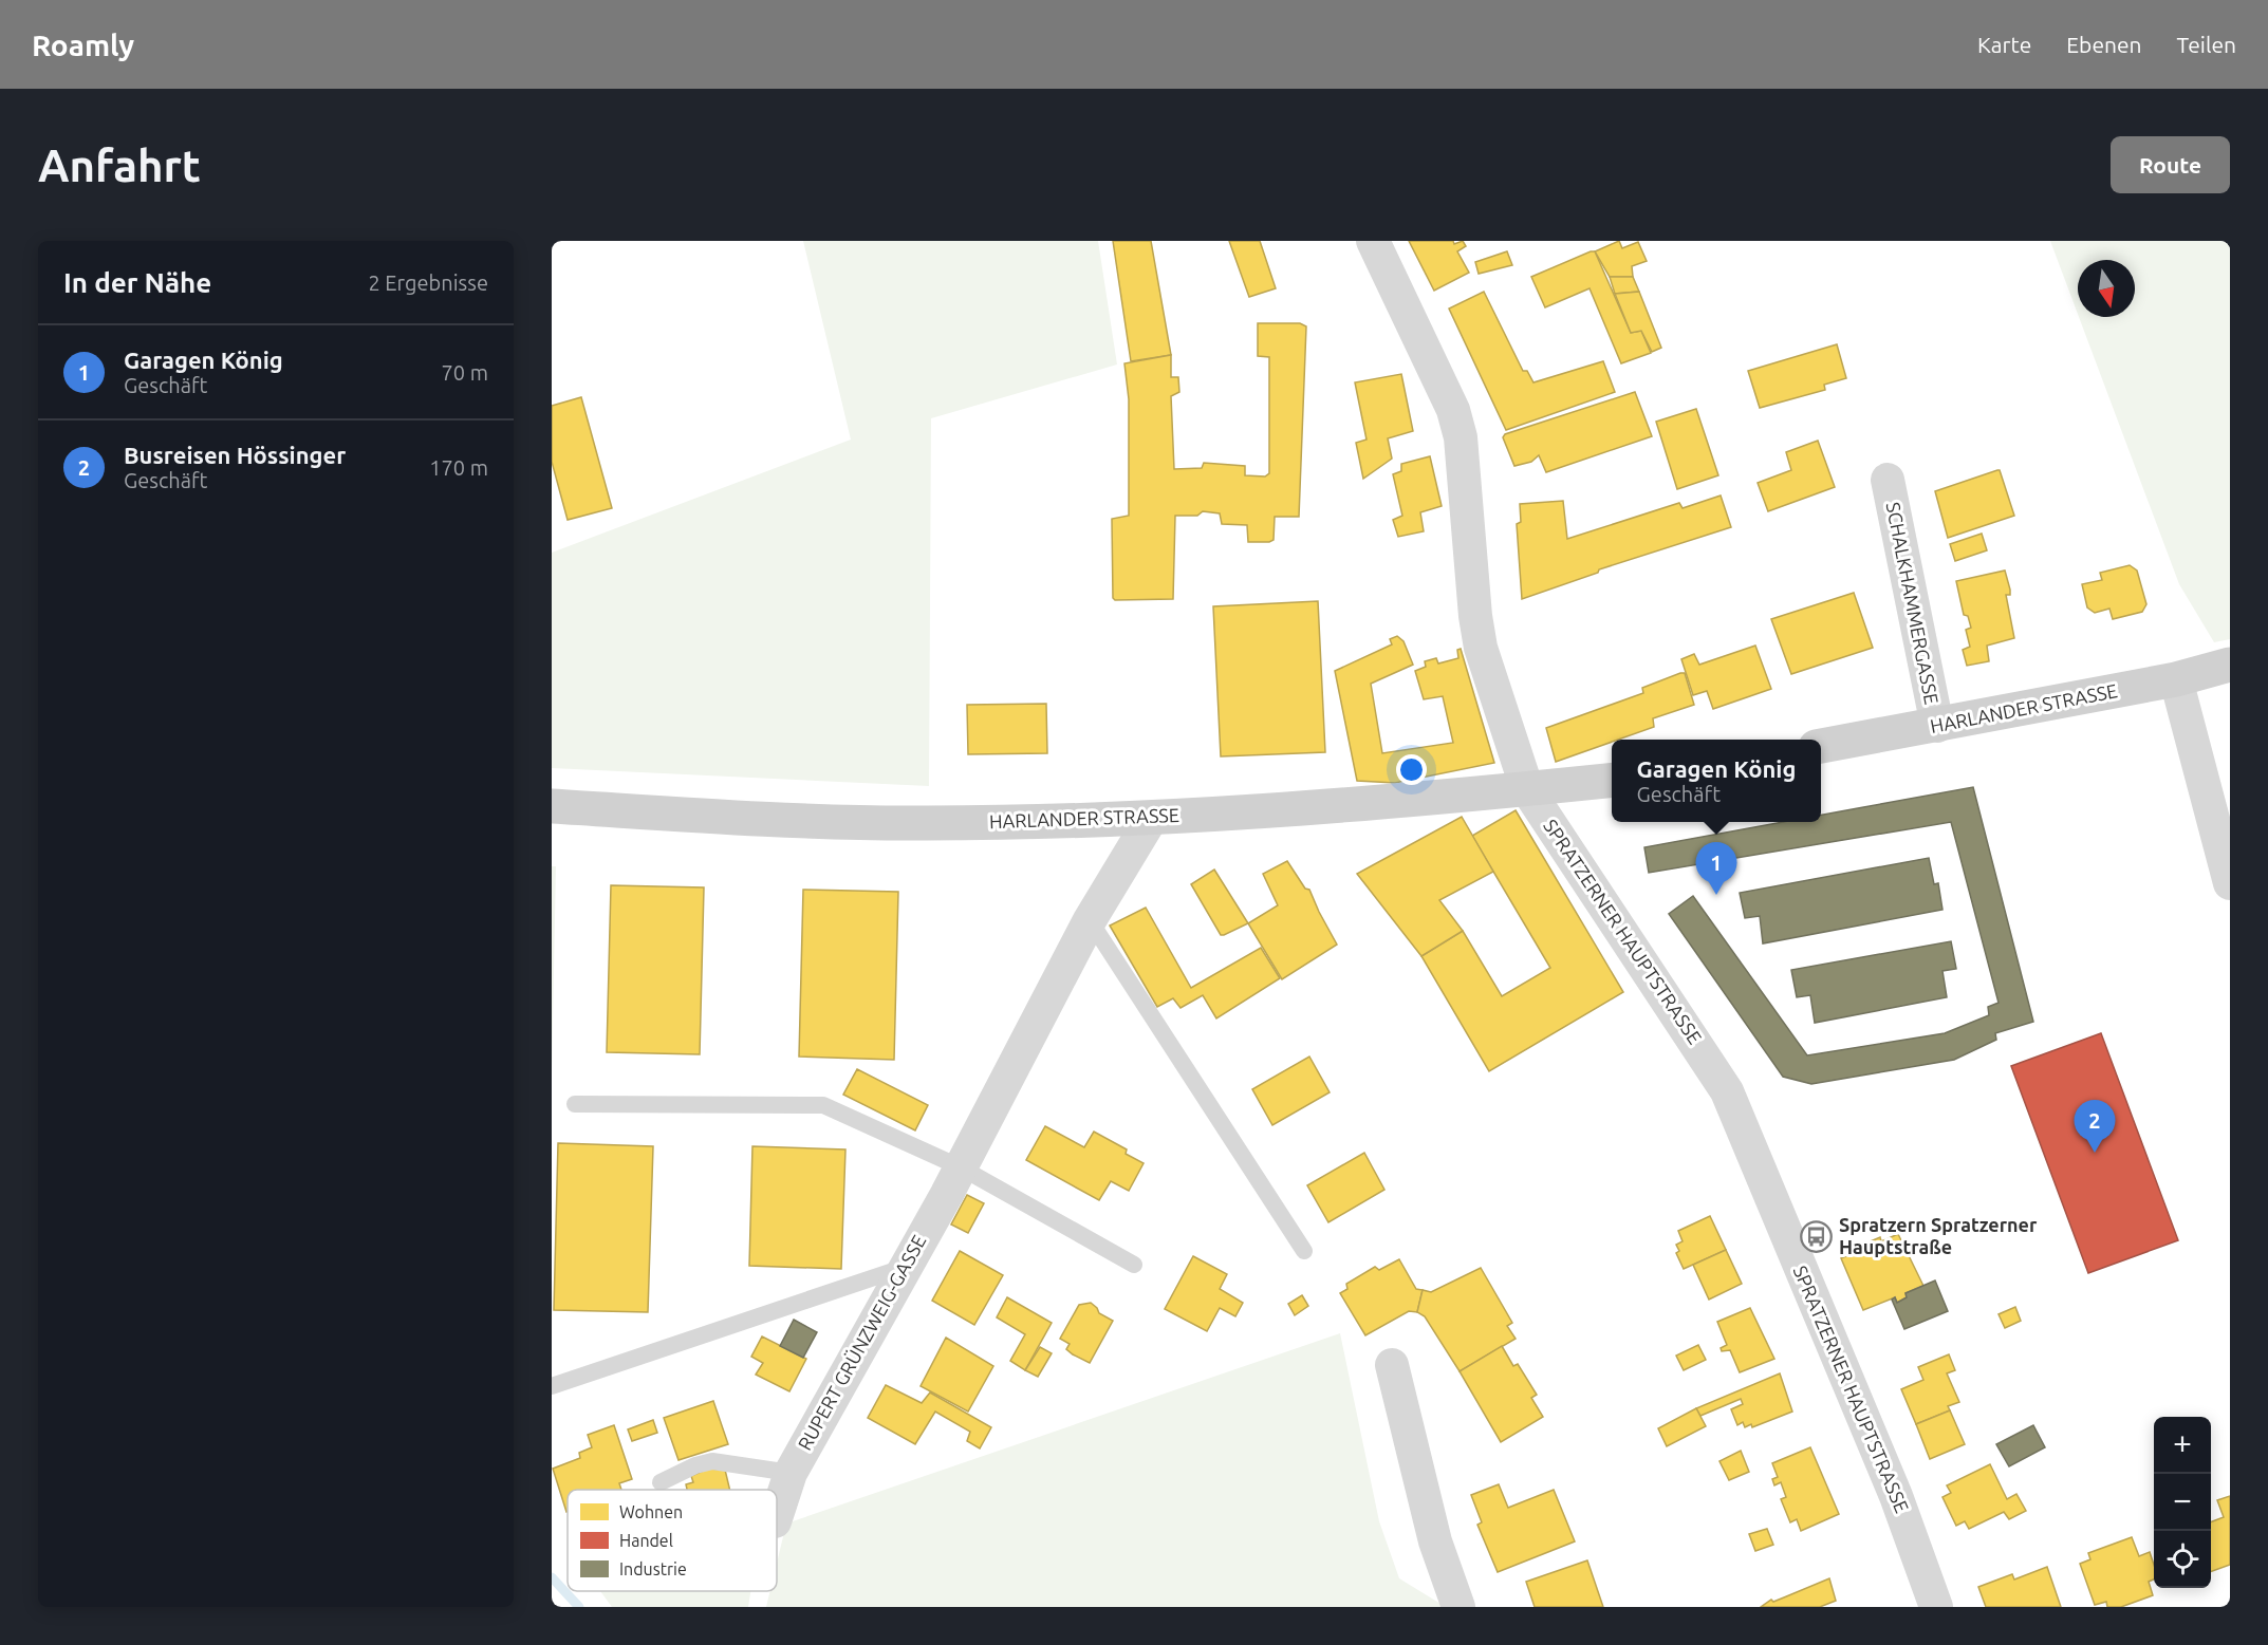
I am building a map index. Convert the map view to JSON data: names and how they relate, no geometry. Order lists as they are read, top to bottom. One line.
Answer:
{"streets":{"main road":["HARLANDER STRASSE"],"street":["SCHALKHAMMERGASSE","SPRATZERNER HAUPTSTRASSE","RUPERT GRÜNZWEIG-GASSE"]},"crossings":[["SCHALKHAMMERGASSE","HARLANDER STRASSE"],["HARLANDER STRASSE","SPRATZERNER HAUPTSTRASSE"],["HARLANDER STRASSE","RUPERT GRÜNZWEIG-GASSE"]],"places":{"bus stop":["Spratzern Spratzerner Hauptstraße"]},"legend":["Wohnen","Handel","Industrie"],"north":"bottom","page":{"header":"Roamly","nav":["Karte","Ebenen","Teilen"],"buttons":"Route","title":"Anfahrt","heading":["In der Nähe","2 Ergebnisse"],"list":[{"mark":"1","name":"Garagen König","note":"Geschäft","value":"70 m"},{"mark":"2","name":"Busreisen Hössinger","note":"Geschäft","value":"170 m"}],"popup":["Garagen König","Geschäft"],"pins":["1","2"],"map_buttons":["+","−"]}}
